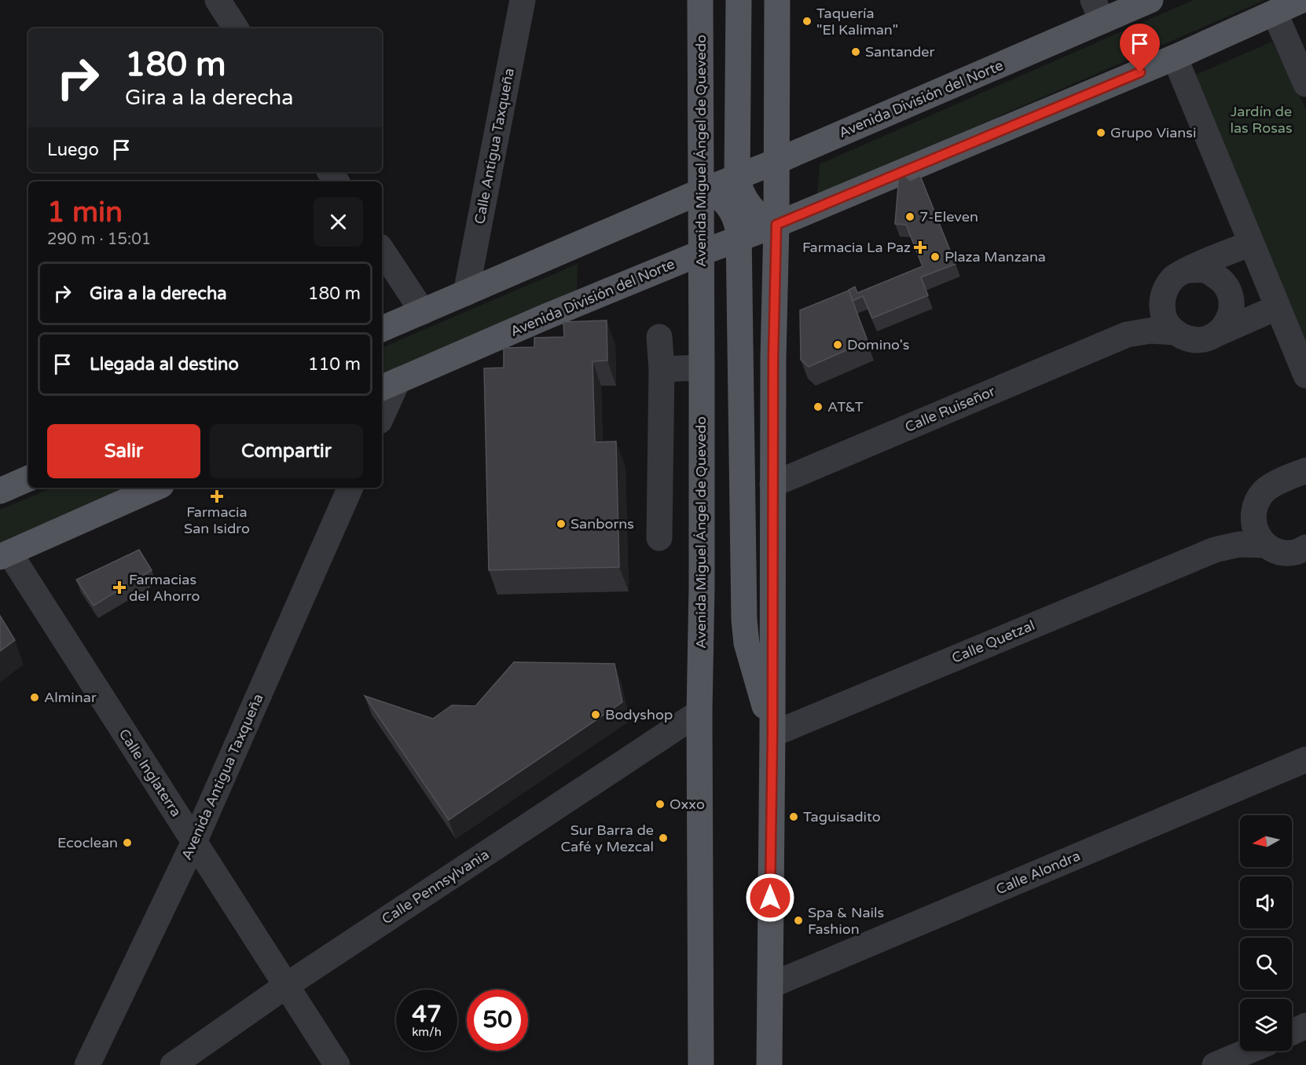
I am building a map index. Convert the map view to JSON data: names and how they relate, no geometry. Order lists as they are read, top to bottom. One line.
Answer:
{"streets":{"main road":["Avenida División del Norte","Avenida Miguel Ángel de Quevedo"],"street":["Calle Antigua Taxqueña","Calle Ruiseñor","Calle Quetzal","Calle Inglaterra","Avenida Antigua Taxqueña","Calle Alondra","Calle Pennsylvania"]},"crossings":[["Avenida División del Norte","Calle Antigua Taxqueña"],["Avenida División del Norte","Avenida Miguel Ángel de Quevedo"],["Avenida Miguel Ángel de Quevedo","Calle Pennsylvania"],["Calle Inglaterra","Avenida Antigua Taxqueña"],["Calle Inglaterra","Calle Pennsylvania"]],"parks":["Jardín de las Rosas"],"places":{"other":["Taquería \"El Kaliman\"","Santander","Grupo Viansi","7-Eleven","Plaza Manzana","Domino's","AT&T","Sanborns","Alminar","Bodyshop","Oxxo","Taguisadito","Sur Barra de Café y Mezcal","Ecoclean","Spa & Nails Fashion"],"health":["Farmacia La Paz","Farmacia San Isidro","Farmacias del Ahorro"]},"north":"left","page":{"turn":["180 m","Gira a la derecha"],"then":"Luego","heading":["1 min","290 m · 15:01"],"list":[{"name":"Gira a la derecha","value":"180 m"},{"name":"Llegada al destino","value":"110 m"}],"buttons":["Salir","Compartir"],"speed":"47 km/h","limit":"50"}}
